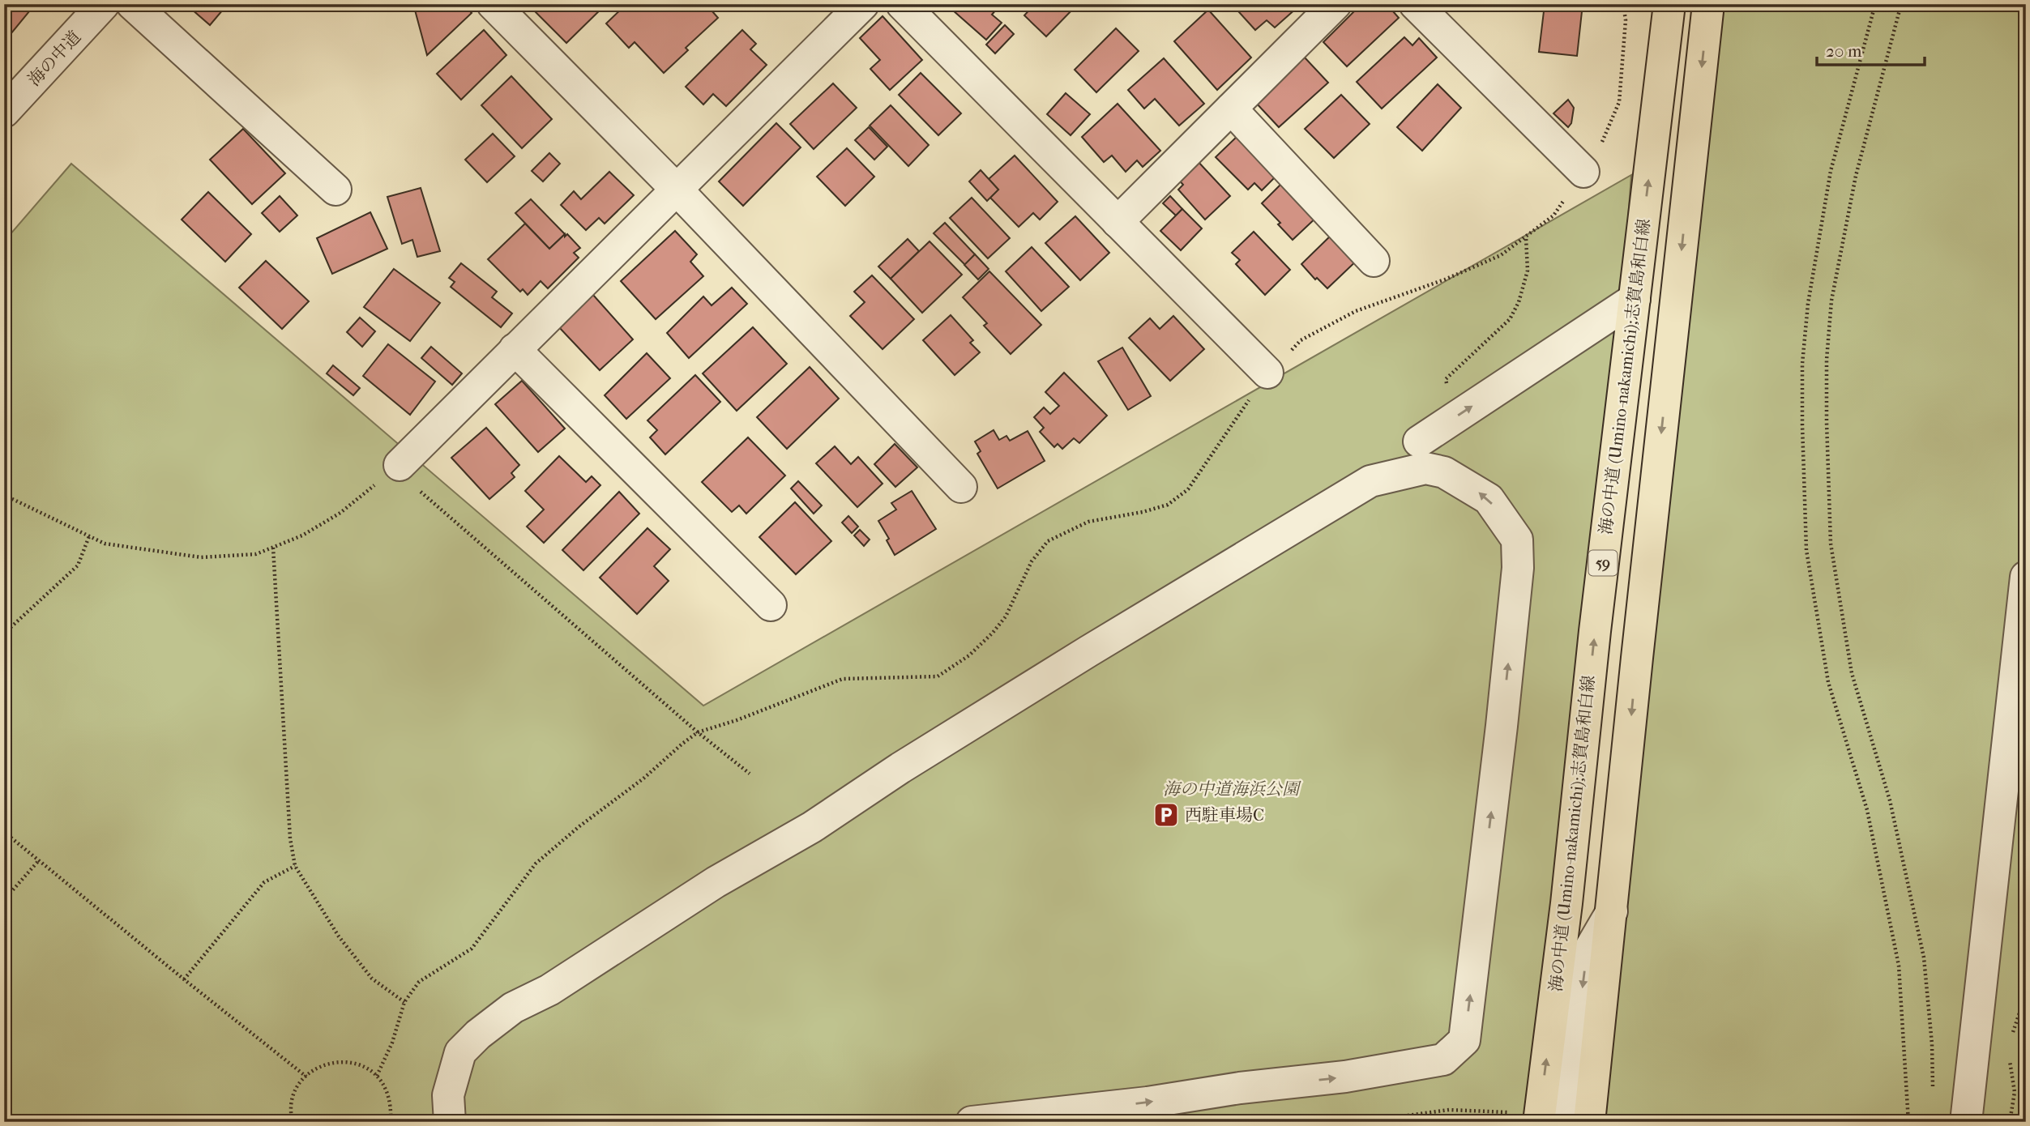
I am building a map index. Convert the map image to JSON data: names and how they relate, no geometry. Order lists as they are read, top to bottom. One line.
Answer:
{"streets":{"main road":["海の中道 (Umino-nakamichi);志賀島和白線","59"],"street":["海の中道"]},"parks":["海の中道海浜公園"],"places":{"parking":["西駐車場C"]},"scale_bar":"20 m"}
